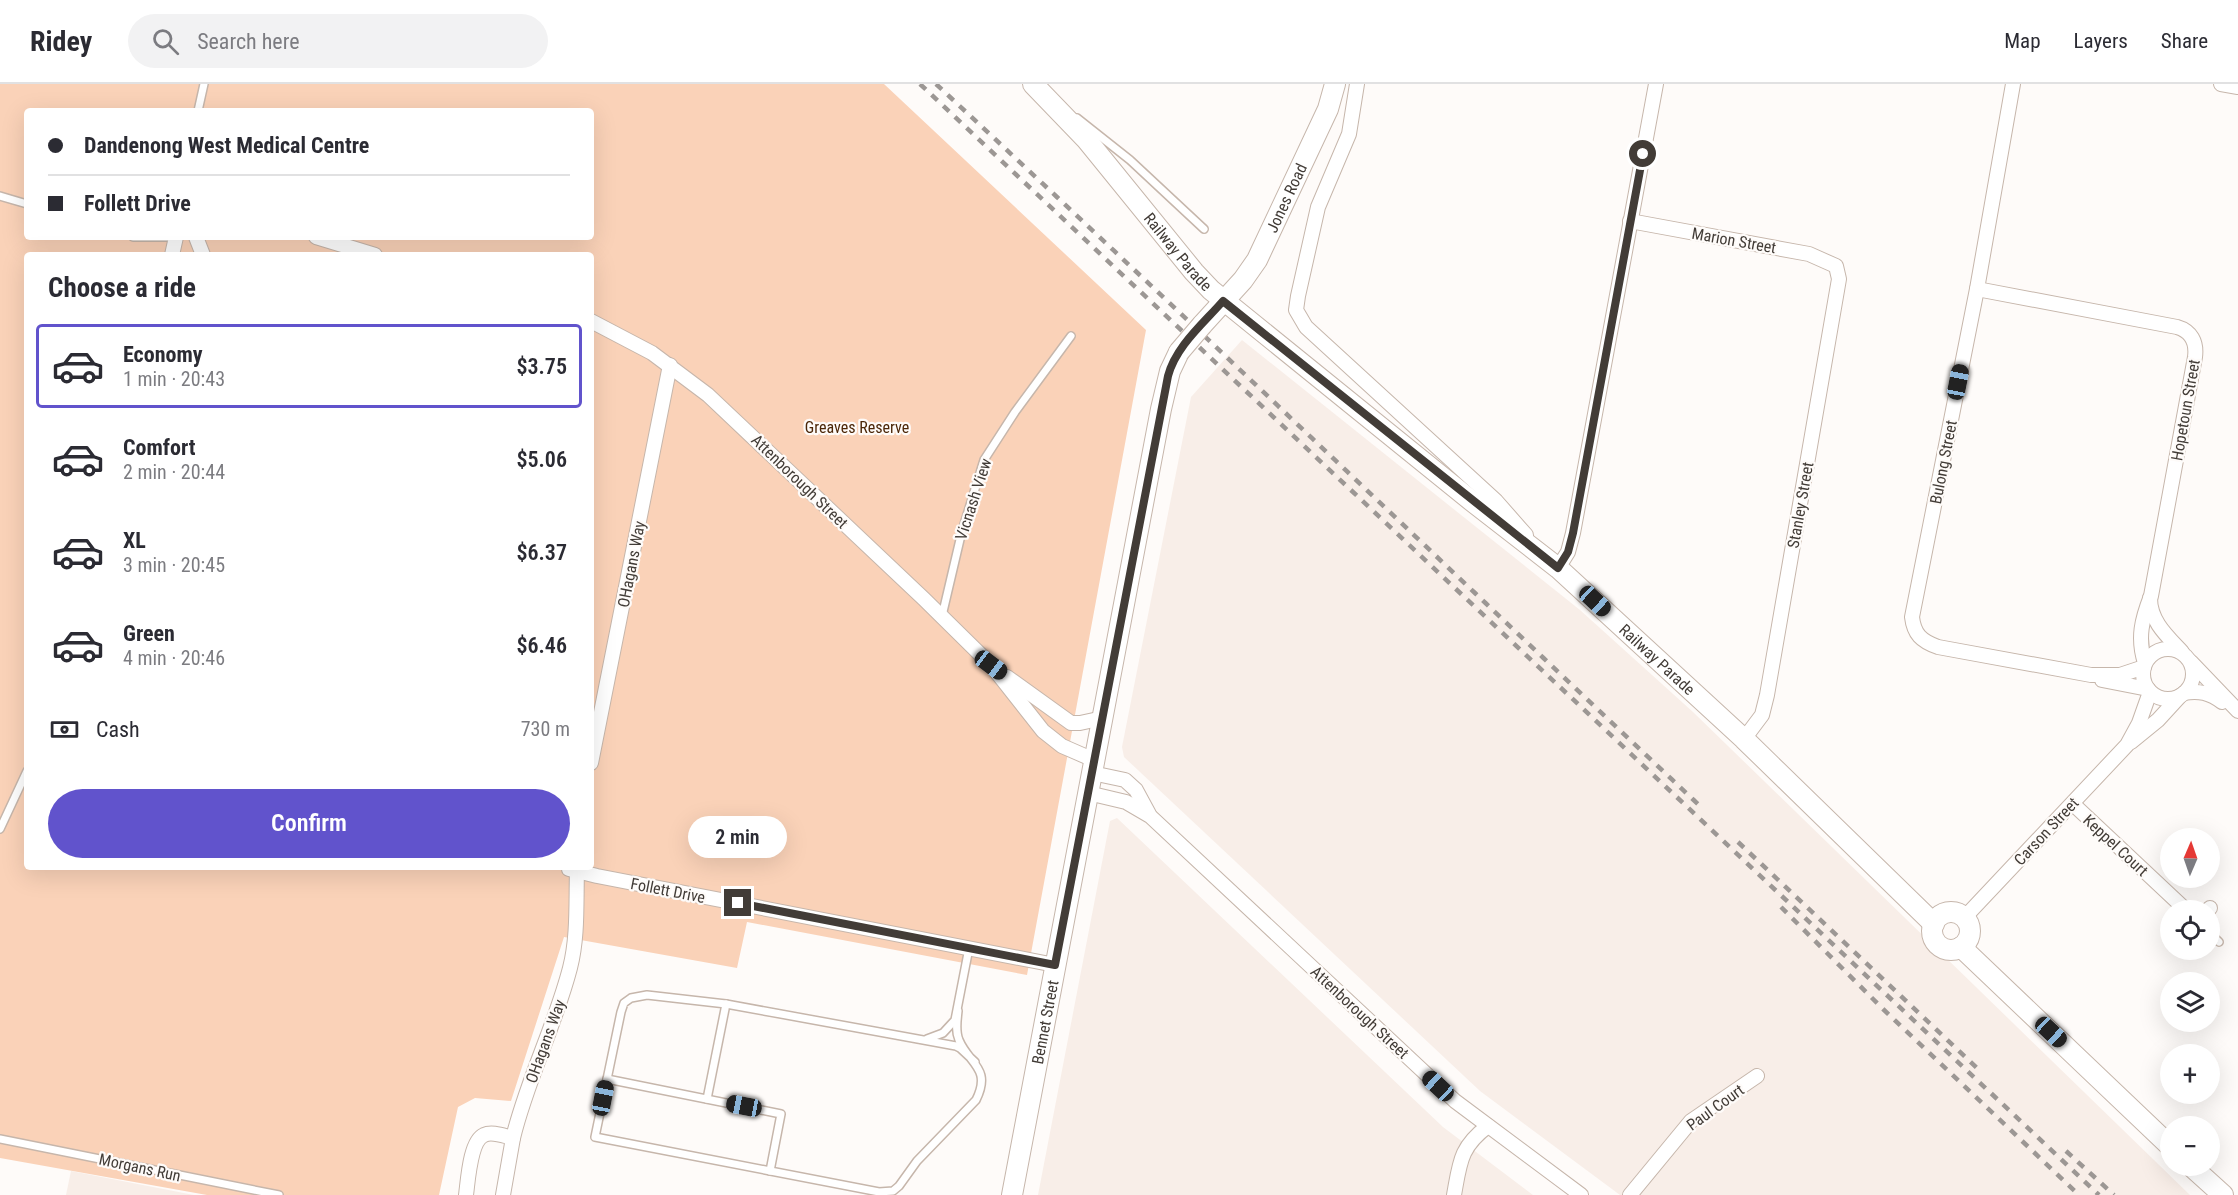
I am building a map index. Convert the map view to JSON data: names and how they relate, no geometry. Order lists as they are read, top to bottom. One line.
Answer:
{"streets":{"main road":["Jones Road","Railway Parade","Bennet Street"],"street":["Marion Street","Hopetoun Street","Bulong Street","Attenborough Street","Stanley Street","OHagans Way","Carson Street","Keppel Court","Follett Drive","Paul Court"],"lane":["Vicnash View","Morgans Run"]},"crossings":[["Jones Road","Railway Parade"],["Jones Road","Bennet Street"],["Marion Street","Stanley Street"],["Railway Parade","Stanley Street"],["Railway Parade","Carson Street"],["Railway Parade","Bennet Street"],["Hopetoun Street","Bulong Street"],["Hopetoun Street","Carson Street"],["Bulong Street","Carson Street"],["Attenborough Street","Vicnash View"],["Attenborough Street","OHagans Way"],["Attenborough Street","Bennet Street"],["Carson Street","Keppel Court"],["Follett Drive","Bennet Street"]],"parks":["Greaves Reserve"],"north":"top","page":{"header":"Ridey","search":"Search here","nav":["Map","Layers","Share"],"banner":["Dandenong West Medical Centre","Follett Drive"],"heading":"Choose a ride","list":[{"name":"Economy","note":"1 min · 20:43","value":"$3.75"},{"name":"Comfort","note":"2 min · 20:44","value":"$5.06"},{"name":"XL","note":"3 min · 20:45","value":"$6.37"},{"name":"Green","note":"4 min · 20:46","value":"$6.46"}],"pay":["Cash","730 m"],"buttons":"Confirm","bubble":"2 min","map_buttons":["+","−"]}}
